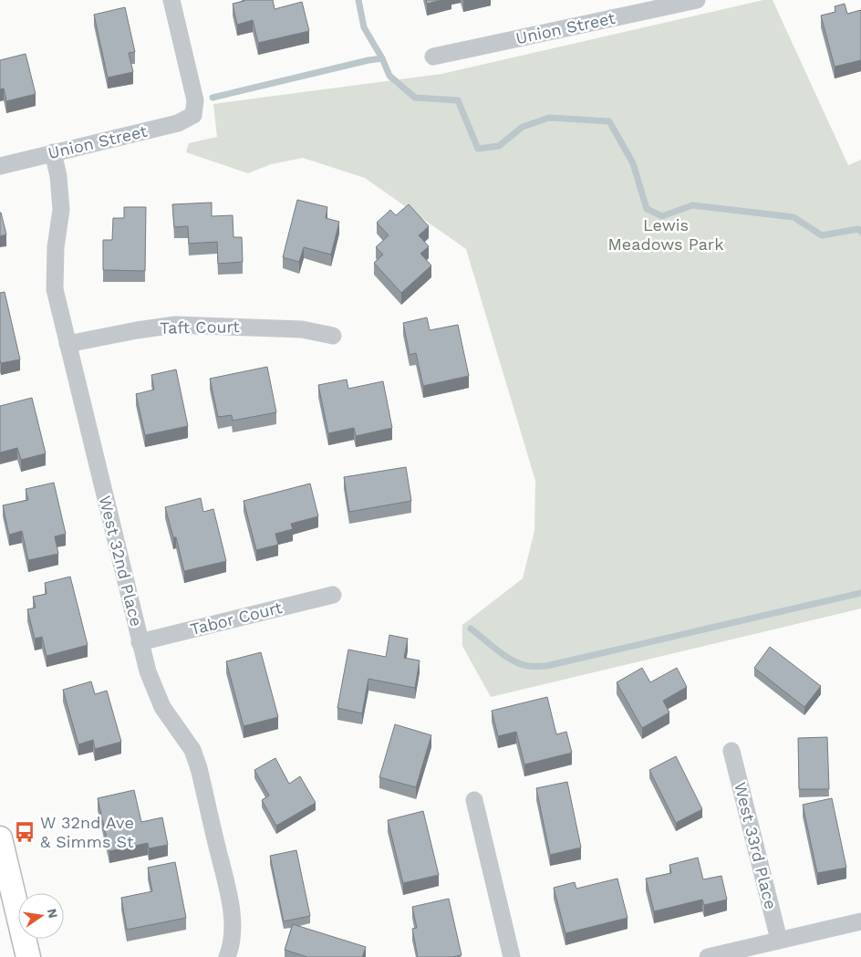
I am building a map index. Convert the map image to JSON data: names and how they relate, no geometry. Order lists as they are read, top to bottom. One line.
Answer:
{"streets":{"street":["Union Street","Taft Court","West 32nd Place","Tabor Court","West 33rd Place"]},"crossings":[["Union Street","West 32nd Place"],["Taft Court","West 32nd Place"],["West 32nd Place","Tabor Court"]],"parks":["Lewis Meadows Park"],"places":{"bus stop":["W 32nd Ave & Simms St"]},"north":"right"}
